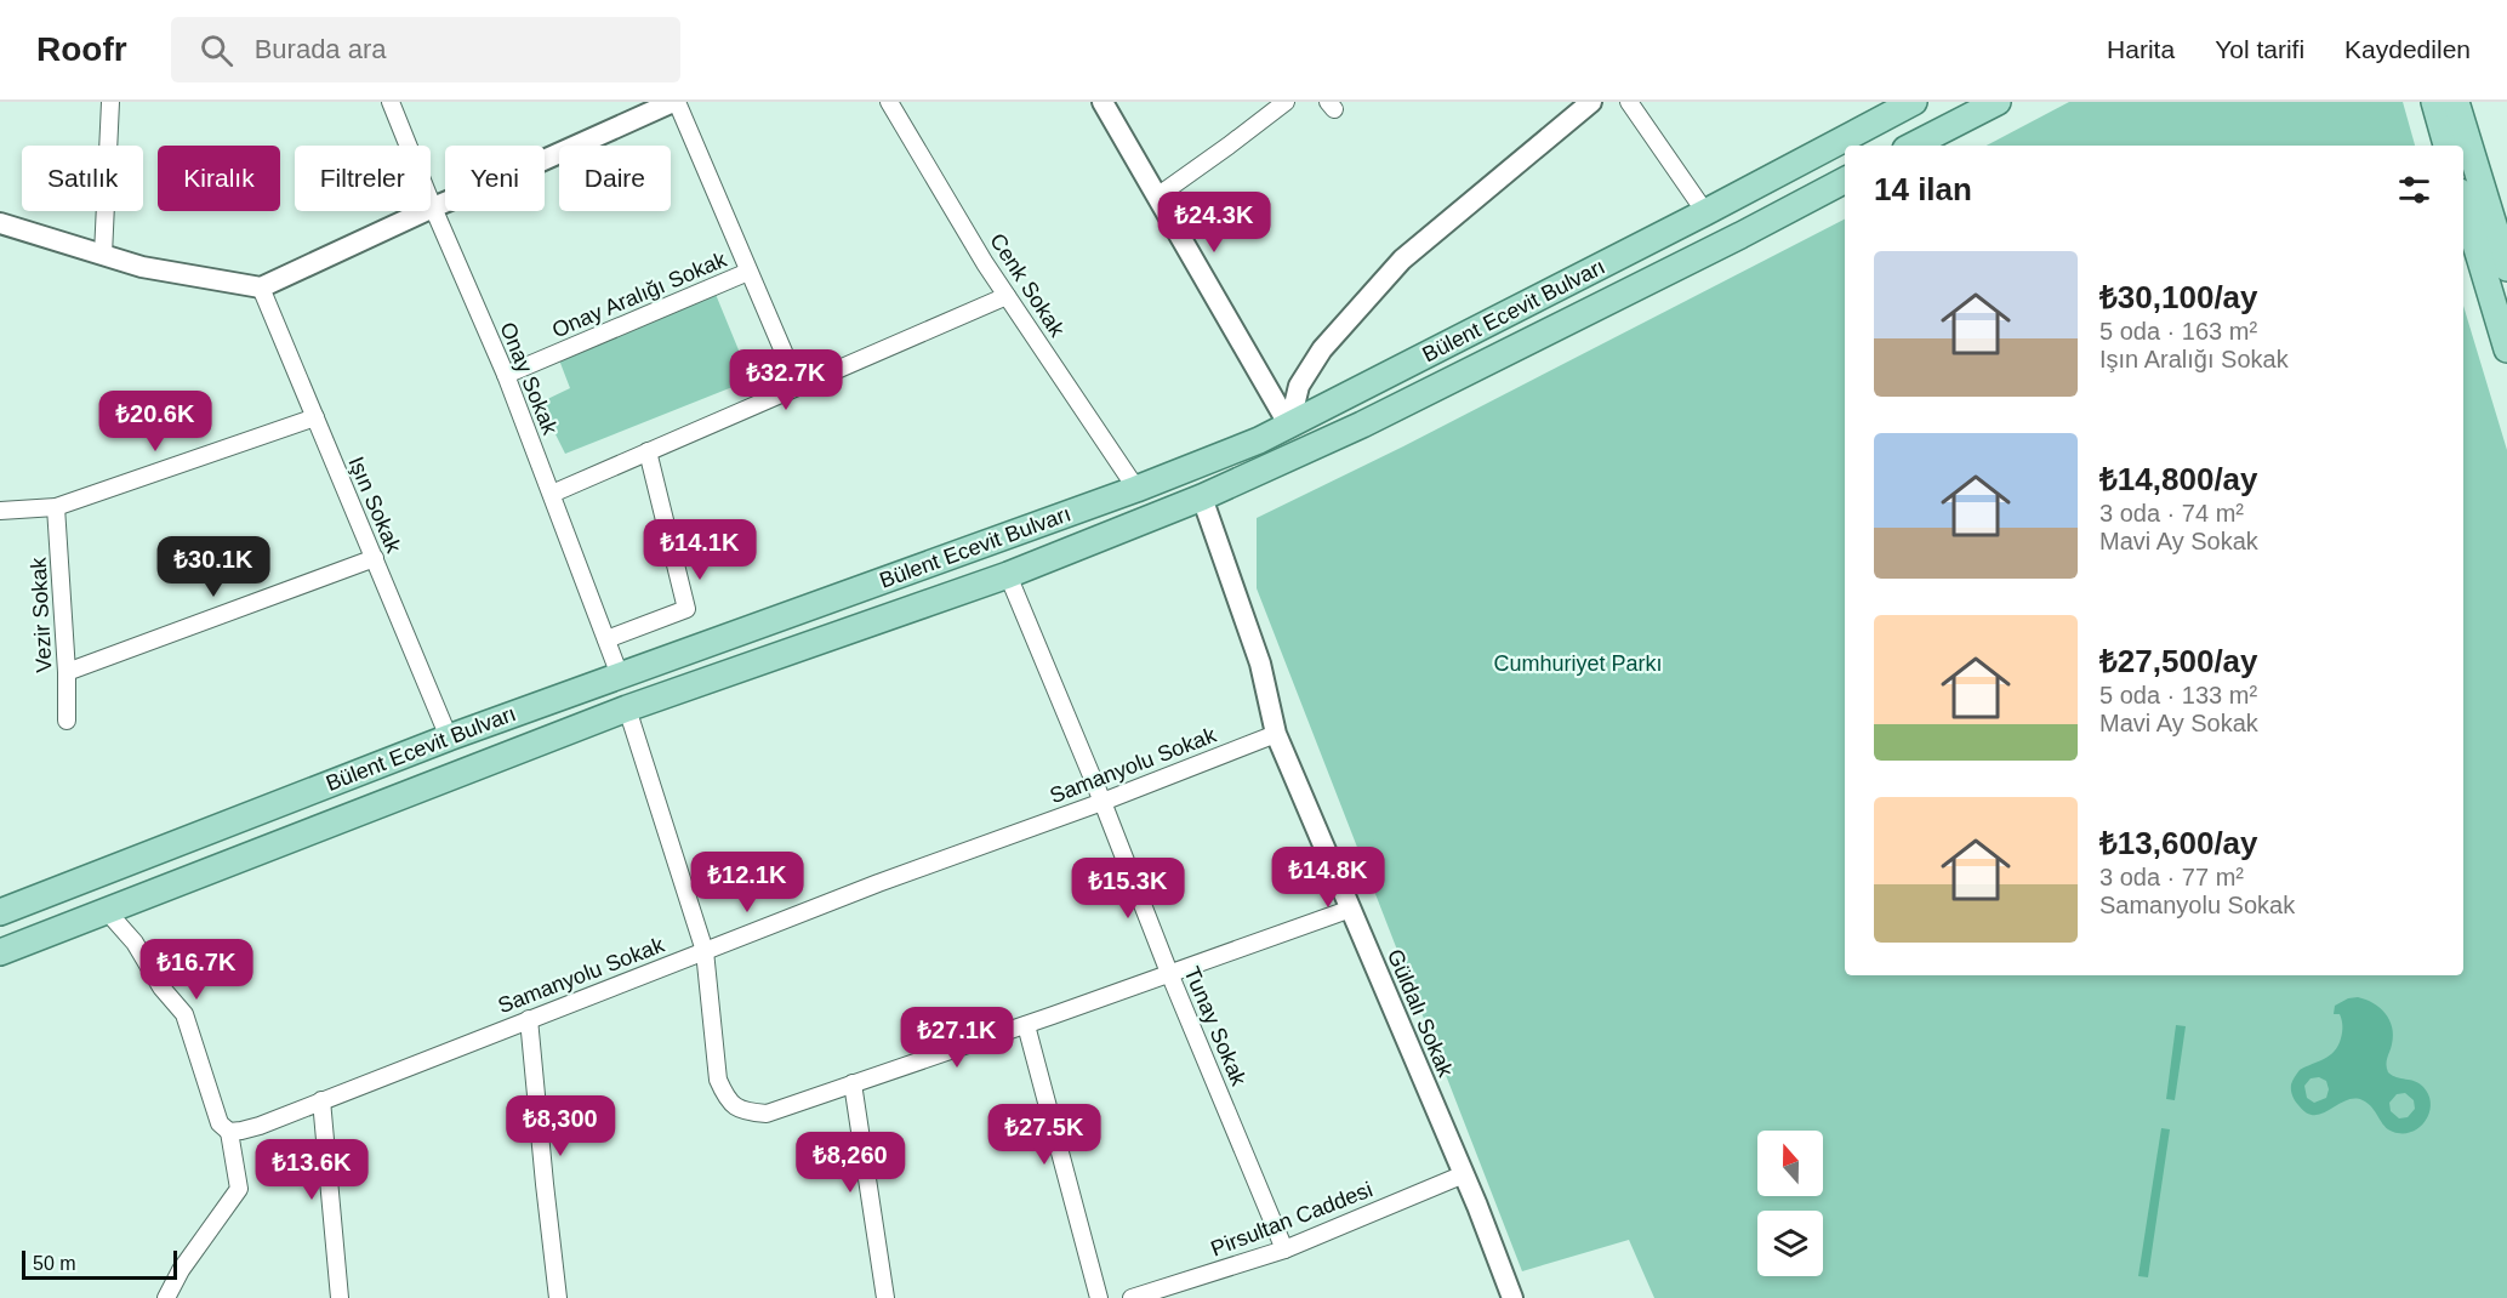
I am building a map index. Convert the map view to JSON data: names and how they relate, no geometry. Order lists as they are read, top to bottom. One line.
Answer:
{"streets":{"main road":["Bülent Ecevit Bulvarı"],"street":["Cenk Sokak","Onay Aralığı Sokak","Onay Sokak","Işın Sokak","Vezir Sokak","Samanyolu Sokak","Güldalı Sokak","Tunay Sokak","Pirsultan Caddesi"]},"crossings":[["Cenk Sokak","Bülent Ecevit Bulvarı"],["Onay Aralığı Sokak","Onay Sokak"],["Bülent Ecevit Bulvarı","Onay Sokak"],["Bülent Ecevit Bulvarı","Işın Sokak"],["Bülent Ecevit Bulvarı","Güldalı Sokak"],["Bülent Ecevit Bulvarı","Tunay Sokak"],["Samanyolu Sokak","Güldalı Sokak"],["Samanyolu Sokak","Tunay Sokak"],["Güldalı Sokak","Pirsultan Caddesi"],["Tunay Sokak","Pirsultan Caddesi"]],"parks":["Cumhuriyet Parkı"],"scale_bar":"50 m","north":"top","page":{"header":"Roofr","search":"Burada ara","nav":["Harita","Yol tarifi","Kaydedilen"],"chip":["Satılık","Kiralık","Filtreler","Yeni","Daire"],"heading":"14 ilan","price":["₺24.3K","₺32.7K","₺20.6K","₺14.1K","₺30.1K","₺14.8K","₺12.1K","₺15.3K","₺16.7K","₺27.1K","₺8,300","₺27.5K","₺8,260","₺13.6K"],"list":[{"name":"₺30,100/ay","note":"5 oda · 163 m² · Işın Aralığı Sokak"},{"name":"₺14,800/ay","note":"3 oda · 74 m² · Mavi Ay Sokak"},{"name":"₺27,500/ay","note":"5 oda · 133 m² · Mavi Ay Sokak"},{"name":"₺13,600/ay","note":"3 oda · 77 m² · Samanyolu Sokak"}],"scale":"50 m"}}
